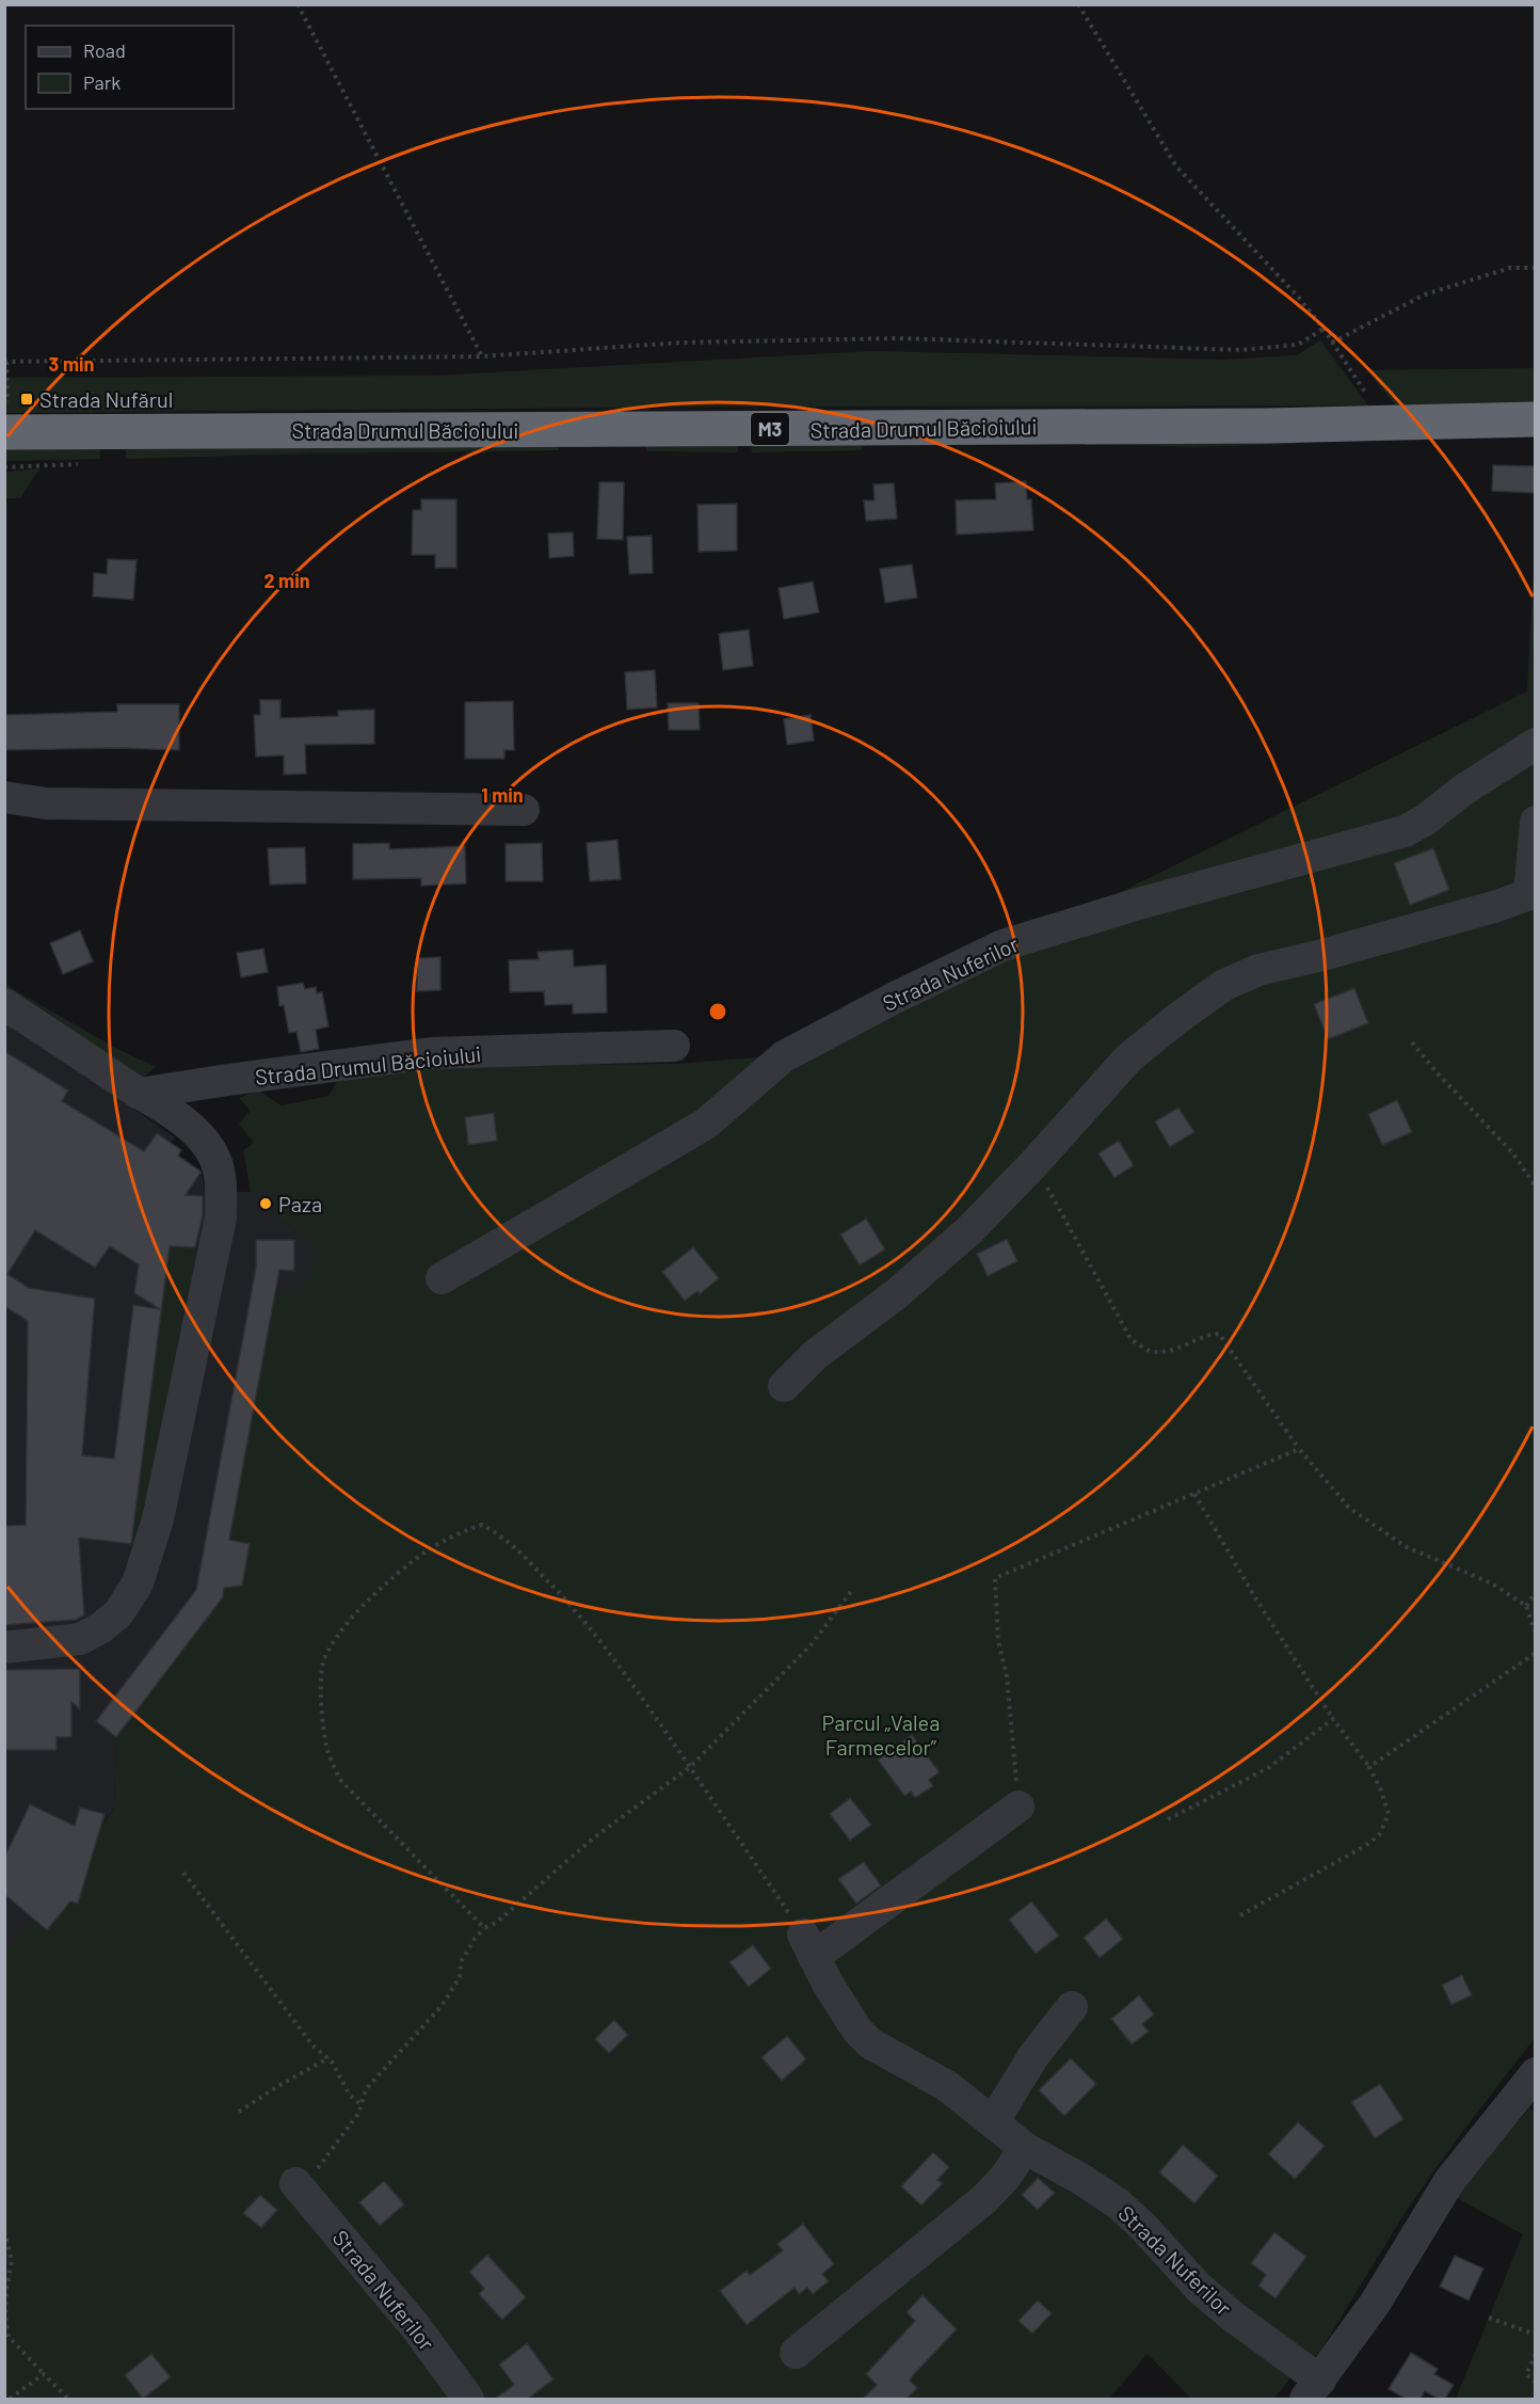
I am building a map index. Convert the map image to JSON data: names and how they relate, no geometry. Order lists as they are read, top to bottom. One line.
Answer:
{"streets":{"highway":["Strada Drumul Băcioiului","M3"],"street":["Strada Nuferilor"]},"parks":["Parcul „Valea Farmecelor”"],"places":{"transit":["Strada Nufărul"],"other":["Paza"]},"legend":["Road","Park"],"rings":["3 min","2 min","1 min"]}
